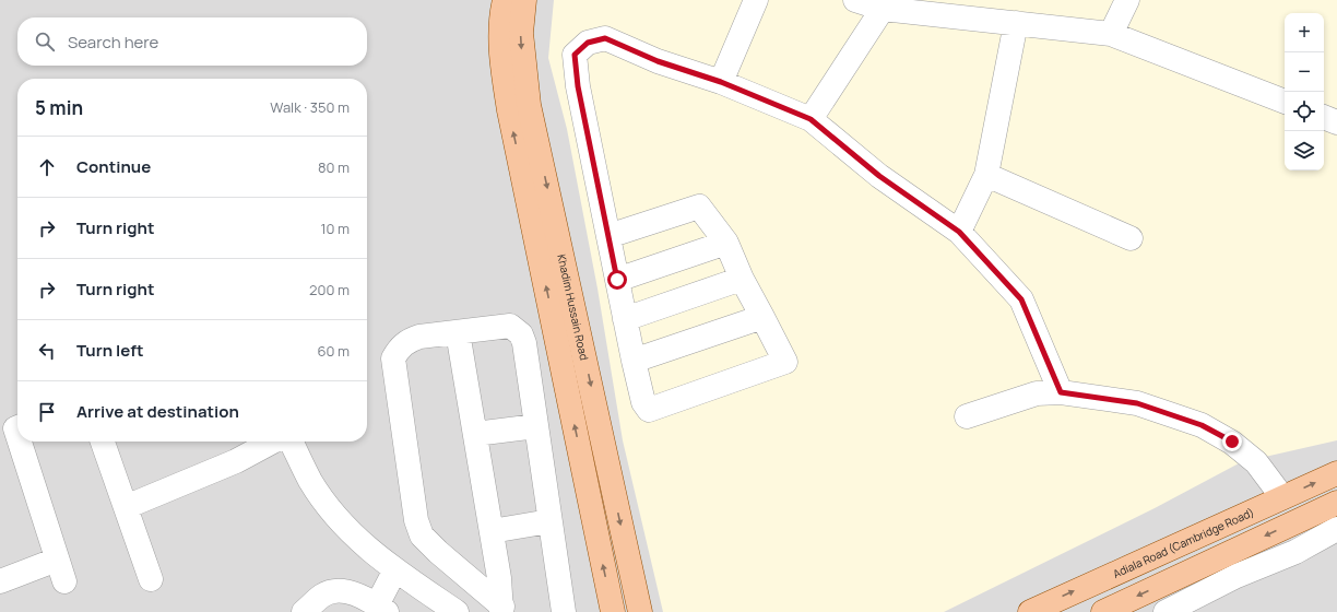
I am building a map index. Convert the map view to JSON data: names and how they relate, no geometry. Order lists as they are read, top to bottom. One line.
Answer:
{"streets":{"main road":["Khadim Hussain Road","Adiala Road (Cambridge Road)"]},"page":{"map_buttons":["+","−"],"search":"Search here","heading":["5 min","Walk · 350 m"],"list":[["Continue","80 m"],["Turn right","10 m"],["Turn right","200 m"],["Turn left","60 m"],"Arrive at destination"]}}
